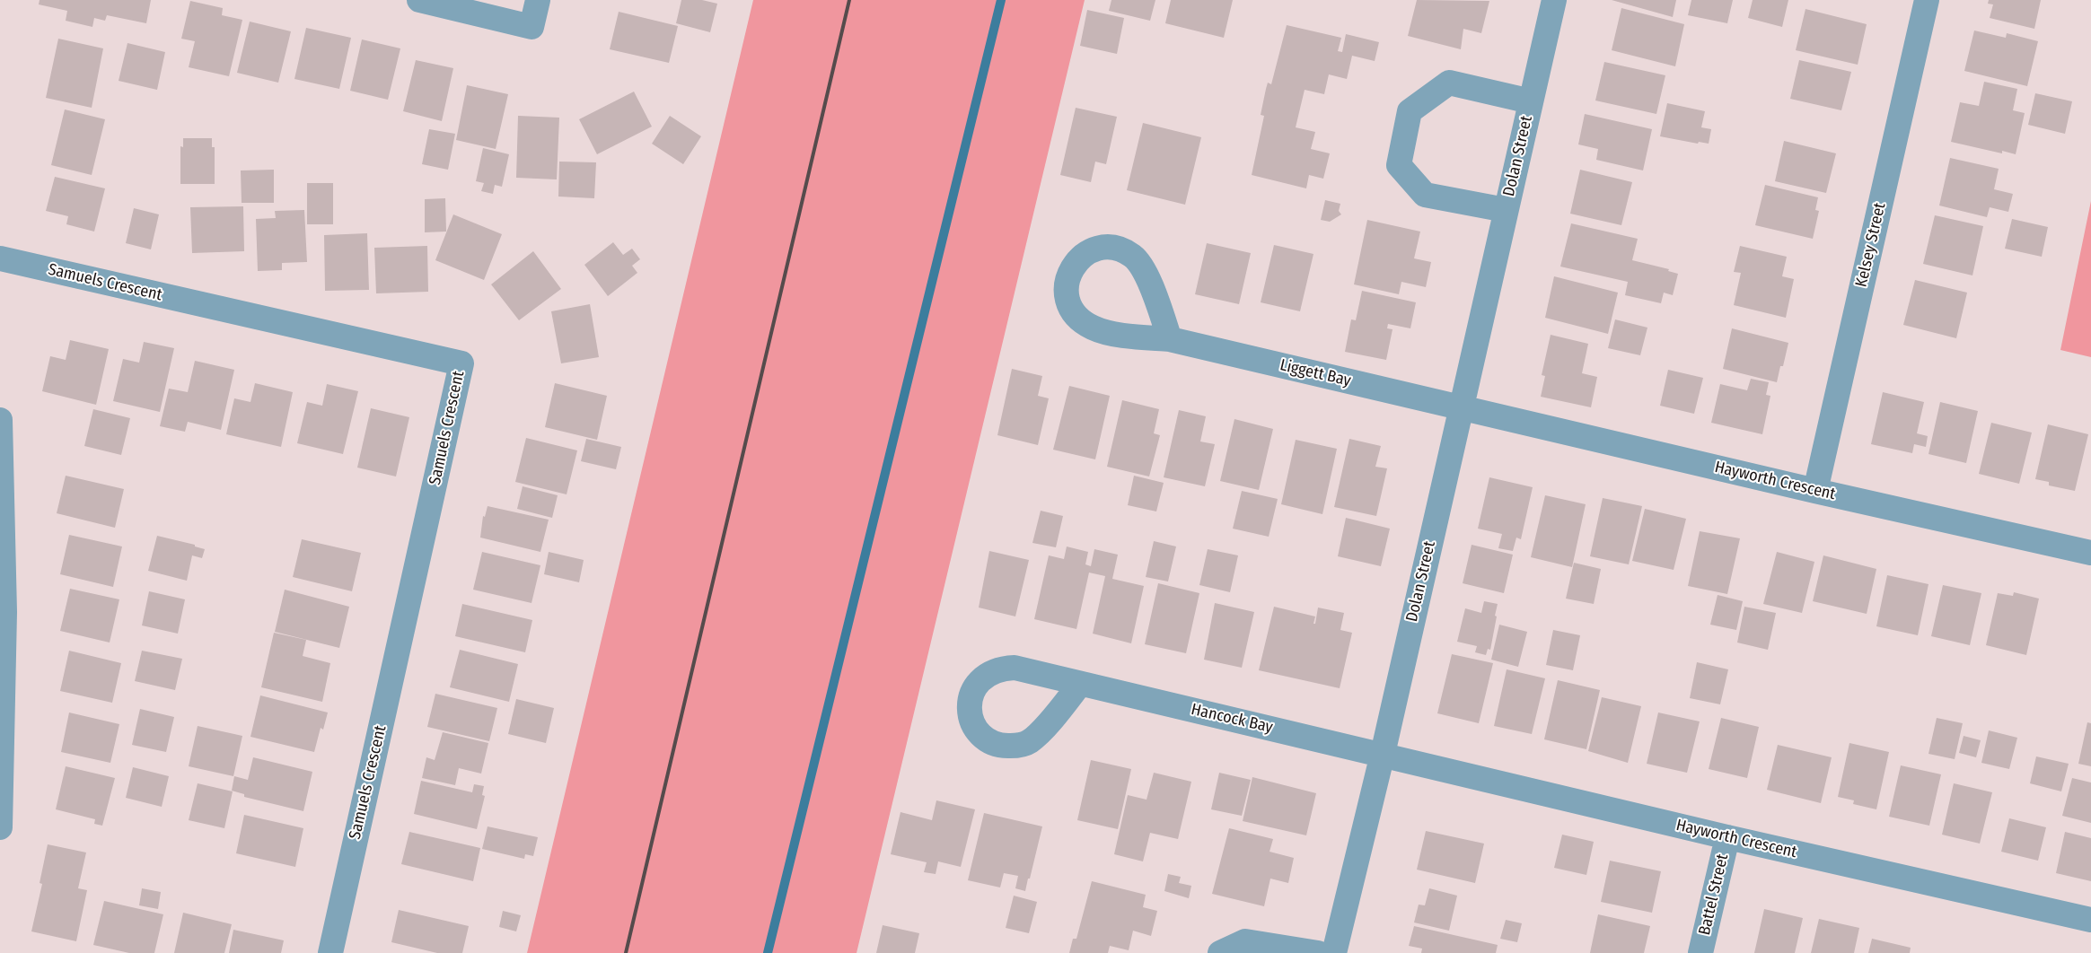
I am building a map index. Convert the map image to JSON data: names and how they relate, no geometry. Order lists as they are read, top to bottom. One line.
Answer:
{"streets":{"street":["Dolan Street","Kelsey Street","Samuels Crescent","Liggett Bay","Hayworth Crescent","Hancock Bay","Battel Street"]},"crossings":[["Dolan Street","Liggett Bay"],["Dolan Street","Hayworth Crescent"],["Dolan Street","Hancock Bay"],["Kelsey Street","Hayworth Crescent"],["Liggett Bay","Hayworth Crescent"],["Hayworth Crescent","Hancock Bay"],["Hayworth Crescent","Battel Street"]]}
